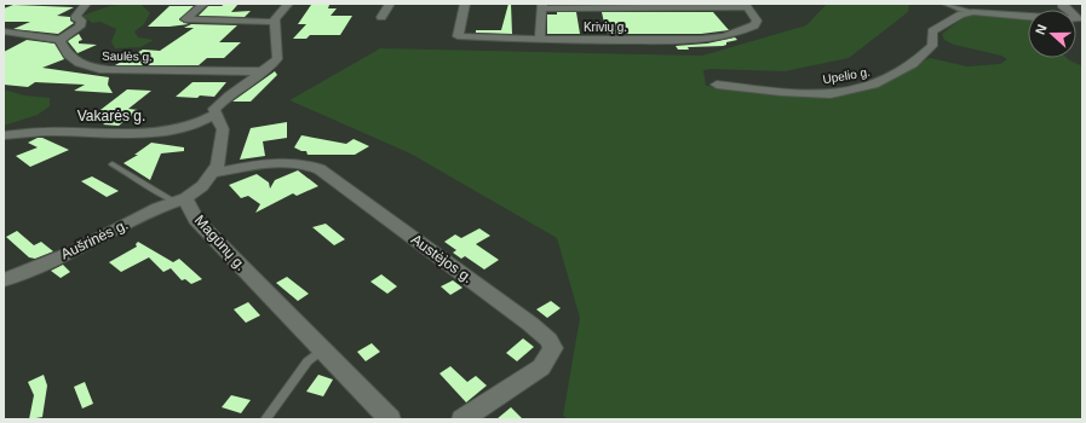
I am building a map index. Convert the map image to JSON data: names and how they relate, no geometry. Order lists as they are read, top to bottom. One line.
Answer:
{"streets":{"street":["Krivių g.","Saulės g.","Upelio g.","Vakarės g.","Aušrinės g.","Magūnų g.","Austėjos g."]},"crossings":[["Aušrinės g.","Magūnų g."]],"north":"left"}
